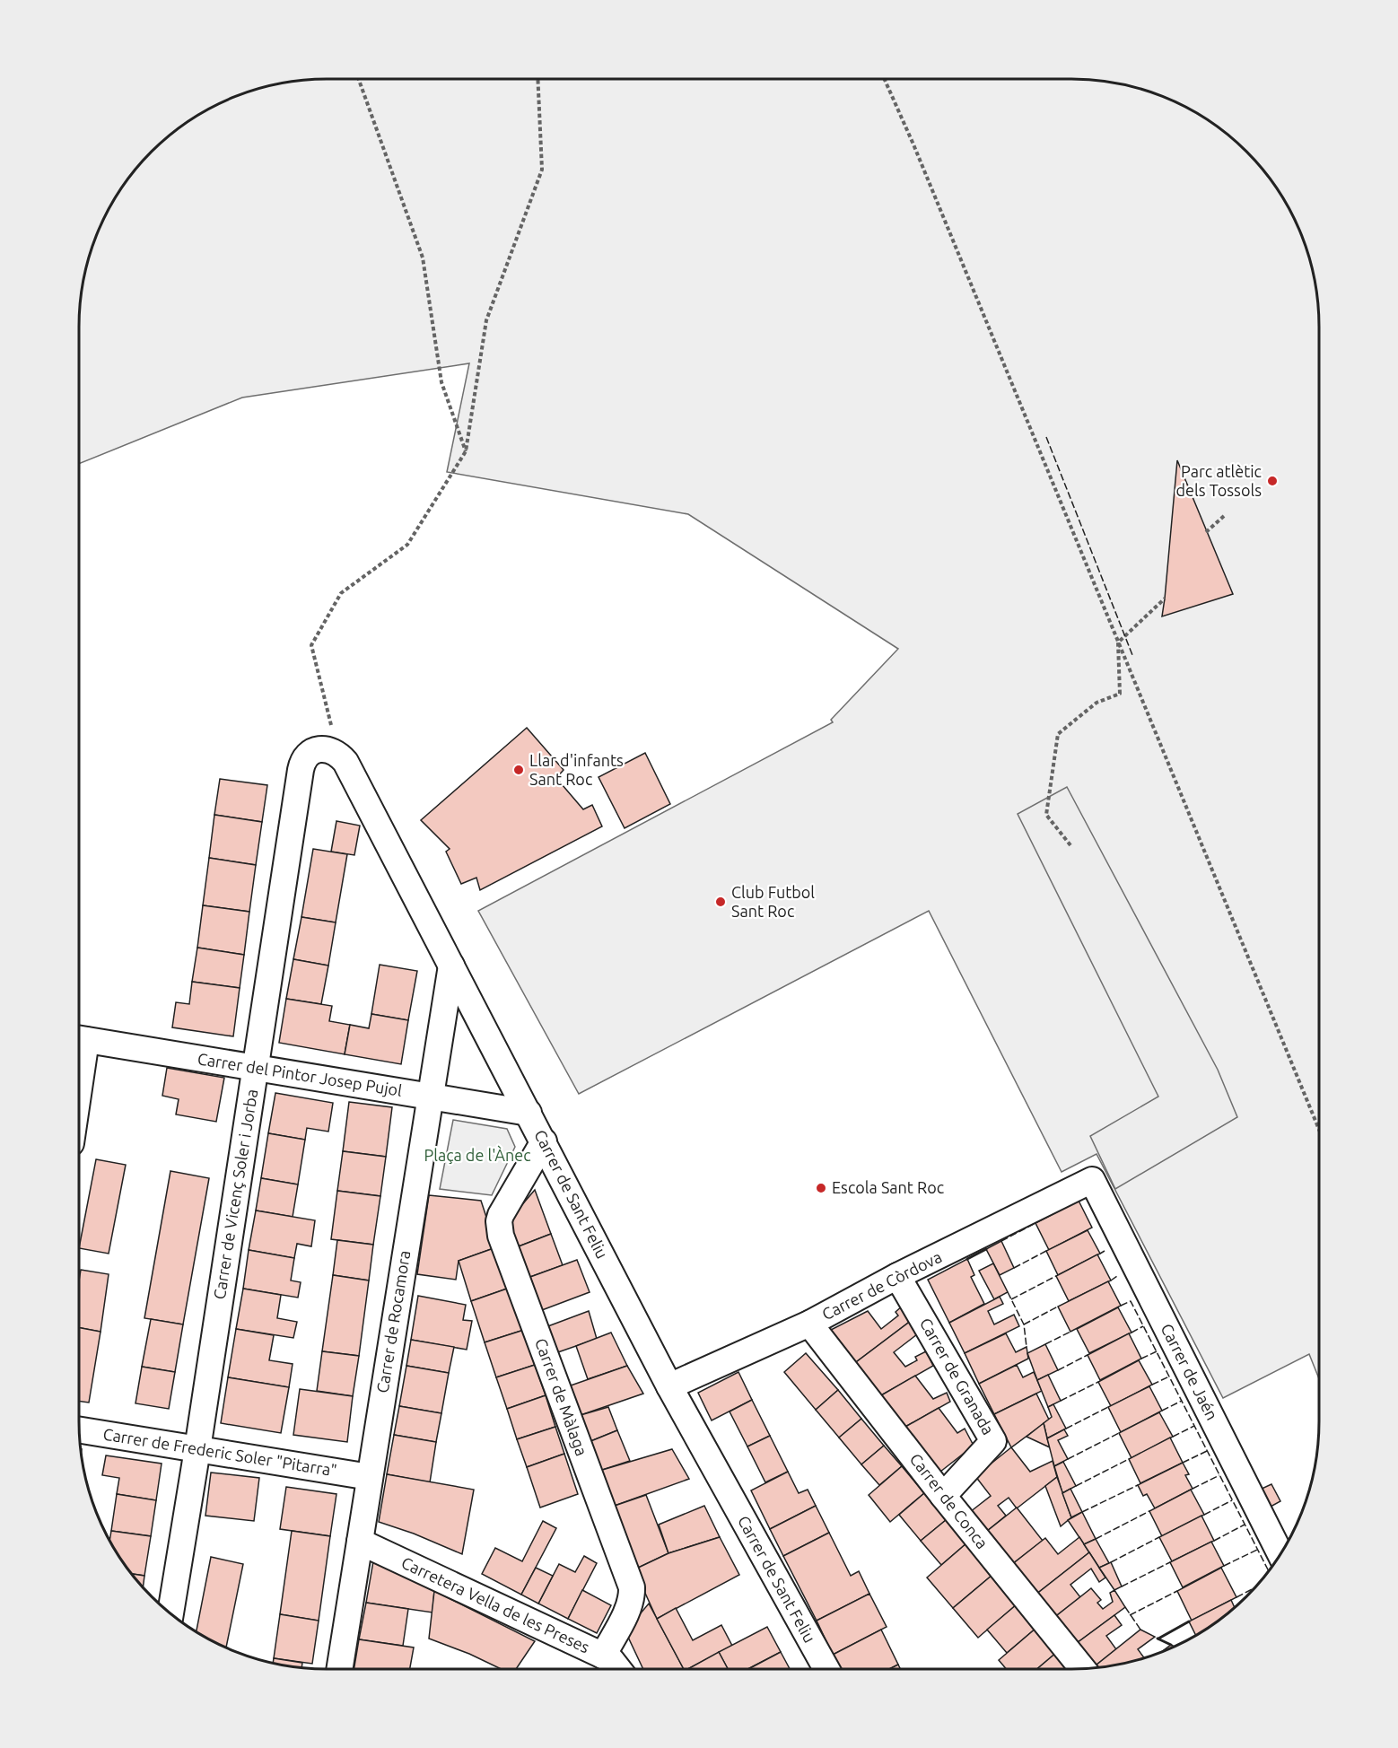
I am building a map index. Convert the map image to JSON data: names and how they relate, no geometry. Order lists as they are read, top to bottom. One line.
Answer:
{"streets":{"street":["Carrer del Pintor Josep Pujol","Carrer de Vicenç Soler i Jorba","Carrer de Sant Feliu","Carrer de Còrdova","Carrer de Rocamora","Carrer de Jaén","Carrer de Granada","Carrer de Màlaga","Carrer de Frederic Soler \"Pitarra\"","Carrer de Conca","Carretera Vella de les Preses"]},"crossings":[["Carrer del Pintor Josep Pujol","Carrer de Vicenç Soler i Jorba"],["Carrer del Pintor Josep Pujol","Carrer de Sant Feliu"],["Carrer del Pintor Josep Pujol","Carrer de Rocamora"],["Carrer de Vicenç Soler i Jorba","Carrer de Sant Feliu"],["Carrer de Vicenç Soler i Jorba","Carrer de Frederic Soler \"Pitarra\""],["Carrer de Sant Feliu","Carrer de Còrdova"],["Carrer de Sant Feliu","Carrer de Rocamora"],["Carrer de Sant Feliu","Carrer de Màlaga"],["Carrer de Còrdova","Carrer de Jaén"],["Carrer de Còrdova","Carrer de Granada"],["Carrer de Còrdova","Carrer de Conca"],["Carrer de Rocamora","Carrer de Frederic Soler \"Pitarra\""],["Carrer de Rocamora","Carretera Vella de les Preses"],["Carrer de Granada","Carrer de Conca"],["Carrer de Màlaga","Carretera Vella de les Preses"]],"parks":["Plaça de l'Ànec"],"places":["Parc atlètic dels Tossols","Llar d'infants Sant Roc","Club Futbol Sant Roc","Escola Sant Roc"]}
